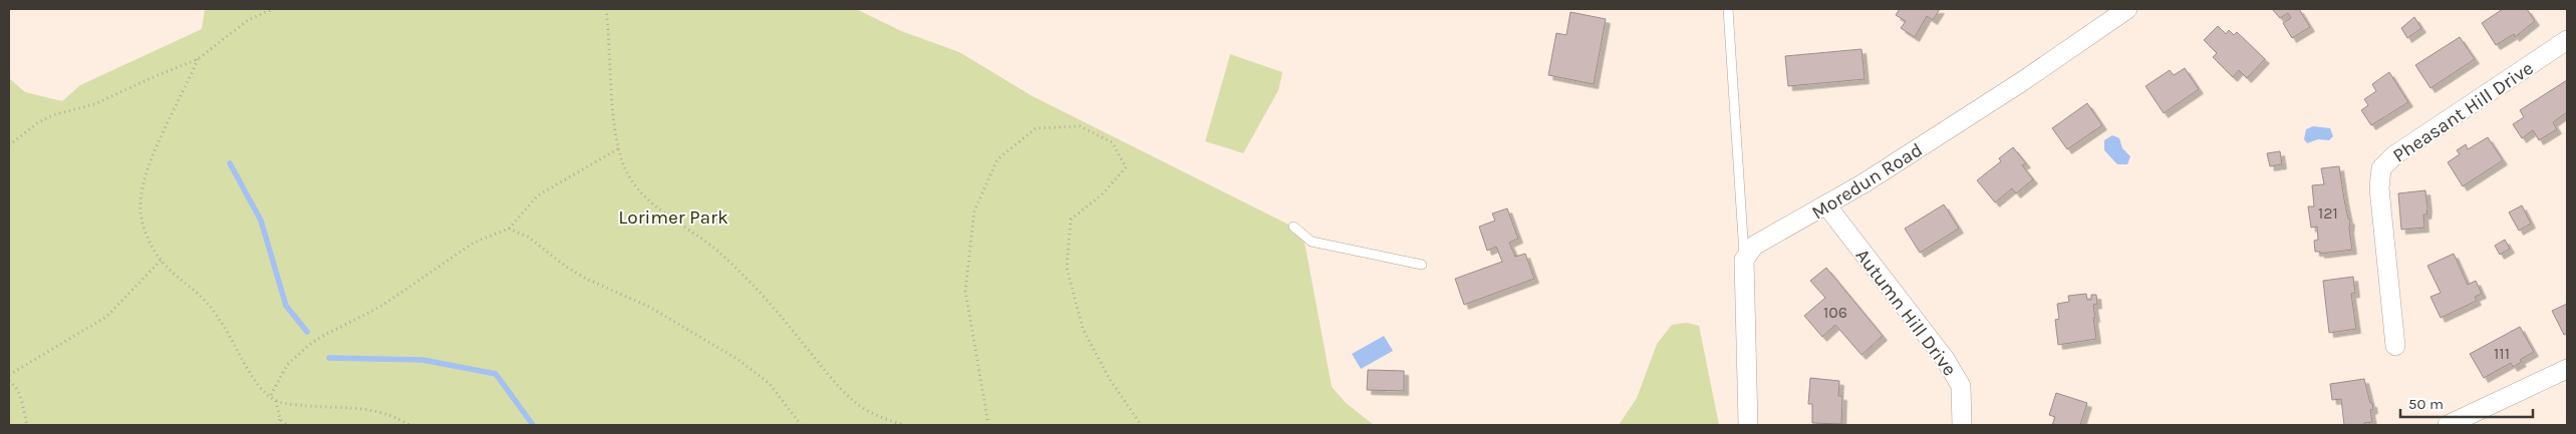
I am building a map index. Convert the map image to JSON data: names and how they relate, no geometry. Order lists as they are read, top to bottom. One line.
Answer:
{"streets":{"street":["Pheasant Hill Drive","Moredun Road","Autumn Hill Drive"]},"crossings":[["Moredun Road","Autumn Hill Drive"]],"parks":["Lorimer Park"],"house_numbers":["121","106","111"],"scale_bar":"50 m"}
